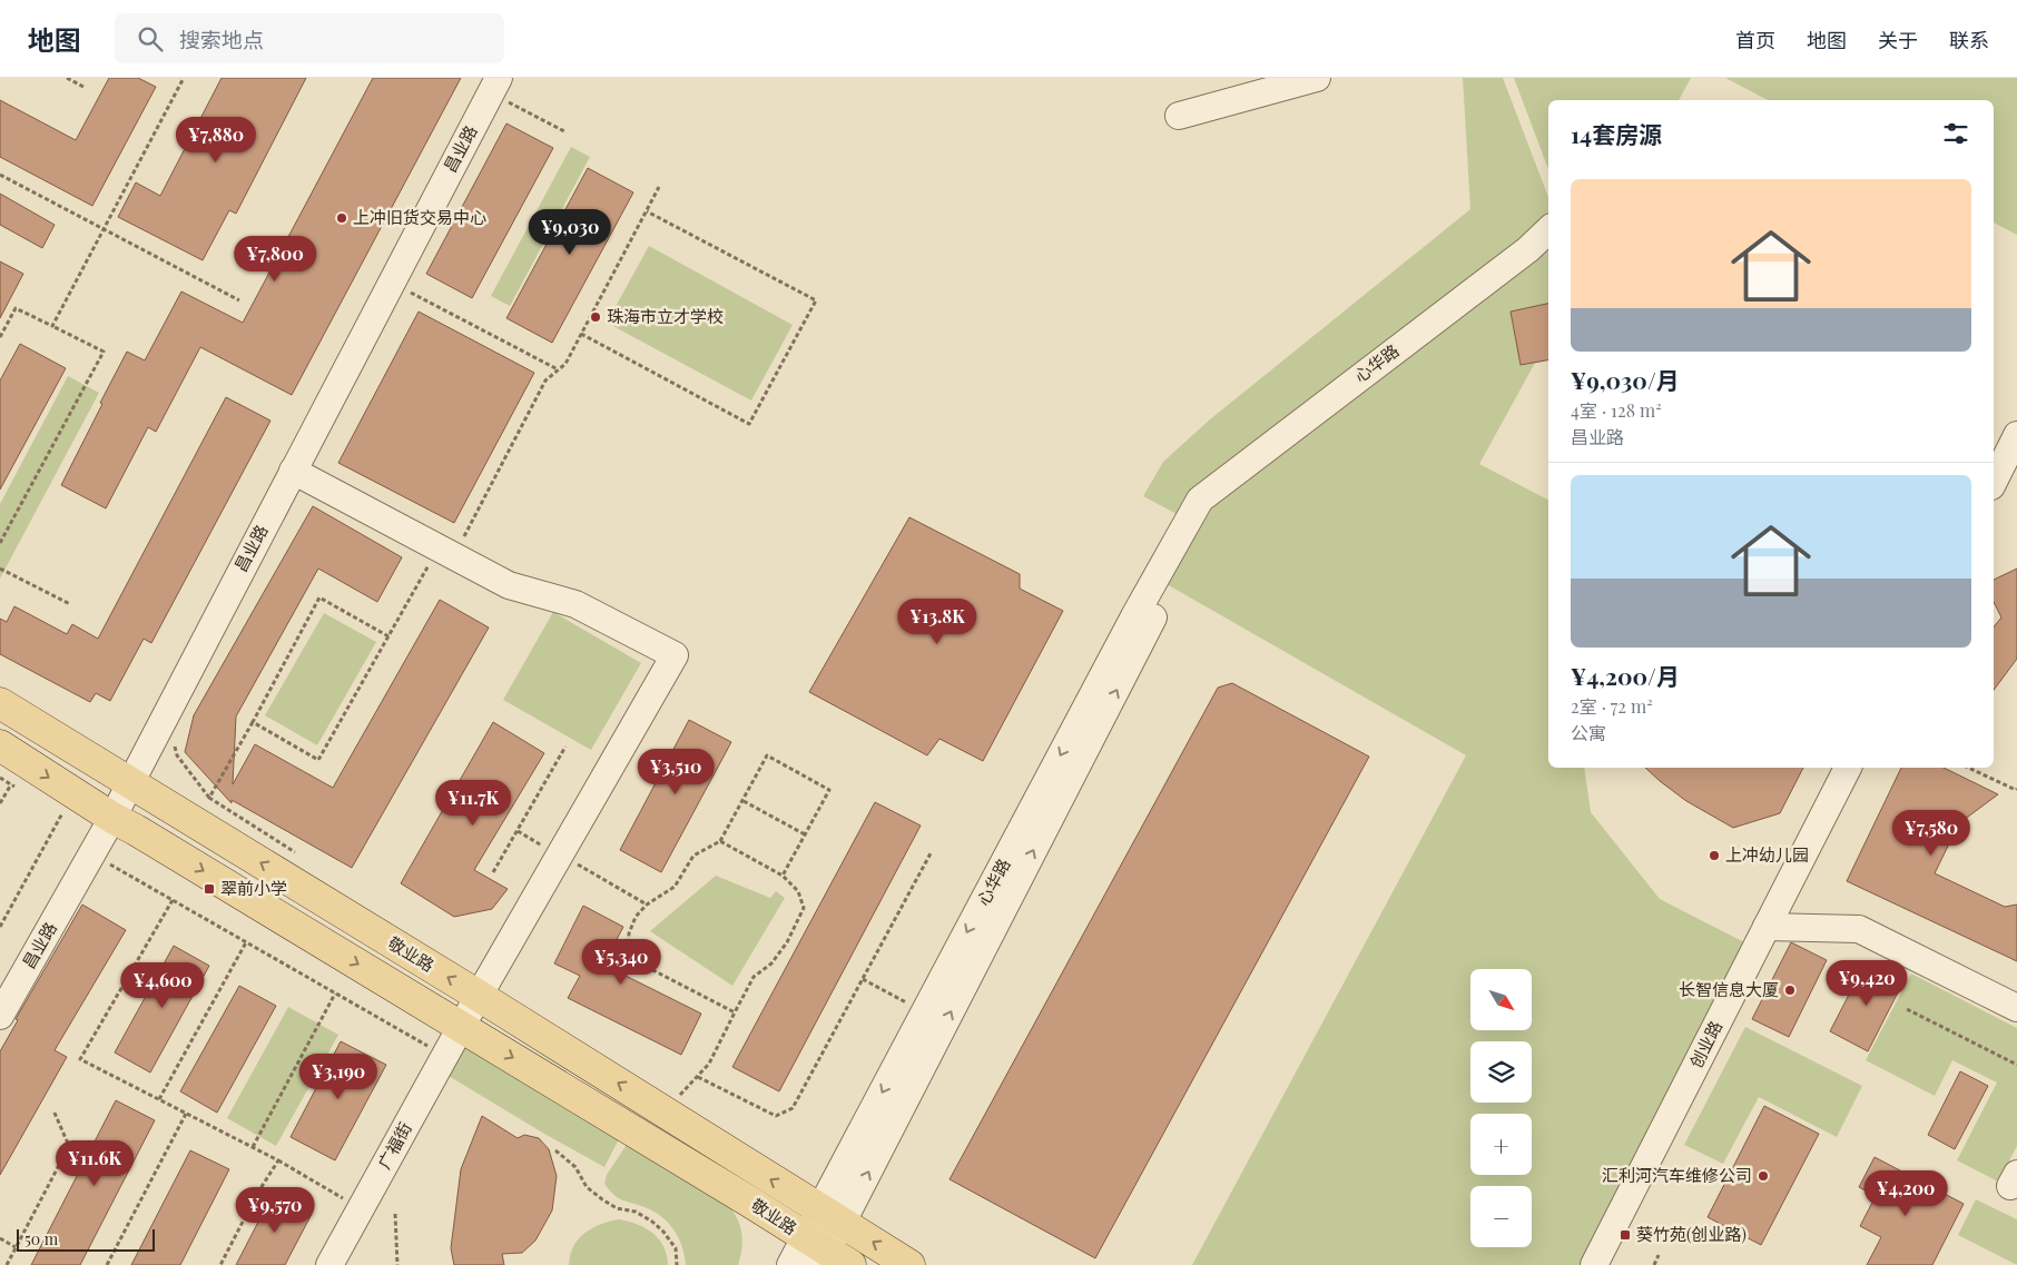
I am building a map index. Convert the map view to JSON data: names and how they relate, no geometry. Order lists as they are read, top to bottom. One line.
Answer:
{"streets":{"main road":["敬业路"],"street":["昌业路","心华路","创业路","广福街"]},"crossings":[["昌业路","敬业路"],["心华路","敬业路"],["敬业路","广福街"]],"places":{"other":["上冲旧货交易中心","珠海市立才学校","上冲幼儿园","长智信息大厦","汇利河汽车维修公司"],"transit":["翠前小学","葵竹苑(创业路)"]},"scale_bar":"50 m","north":"bottom right","page":{"header":"地图","search":"搜索地点","nav":["首页","地图","关于","联系"],"heading":"14套房源","price":["¥7,880","¥9,030","¥7,800","¥13.8K","¥3,510","¥11.7K","¥7,580","¥5,340","¥9,420","¥4,600","¥3,190","¥11.6K","¥4,200","¥9,570"],"list":[{"name":"¥9,030/月","note":"4室 · 128 m² · 昌业路"},{"name":"¥4,200/月","note":"2室 · 72 m² · 公寓"}],"map_buttons":["+","−"],"scale":"50 m"}}
